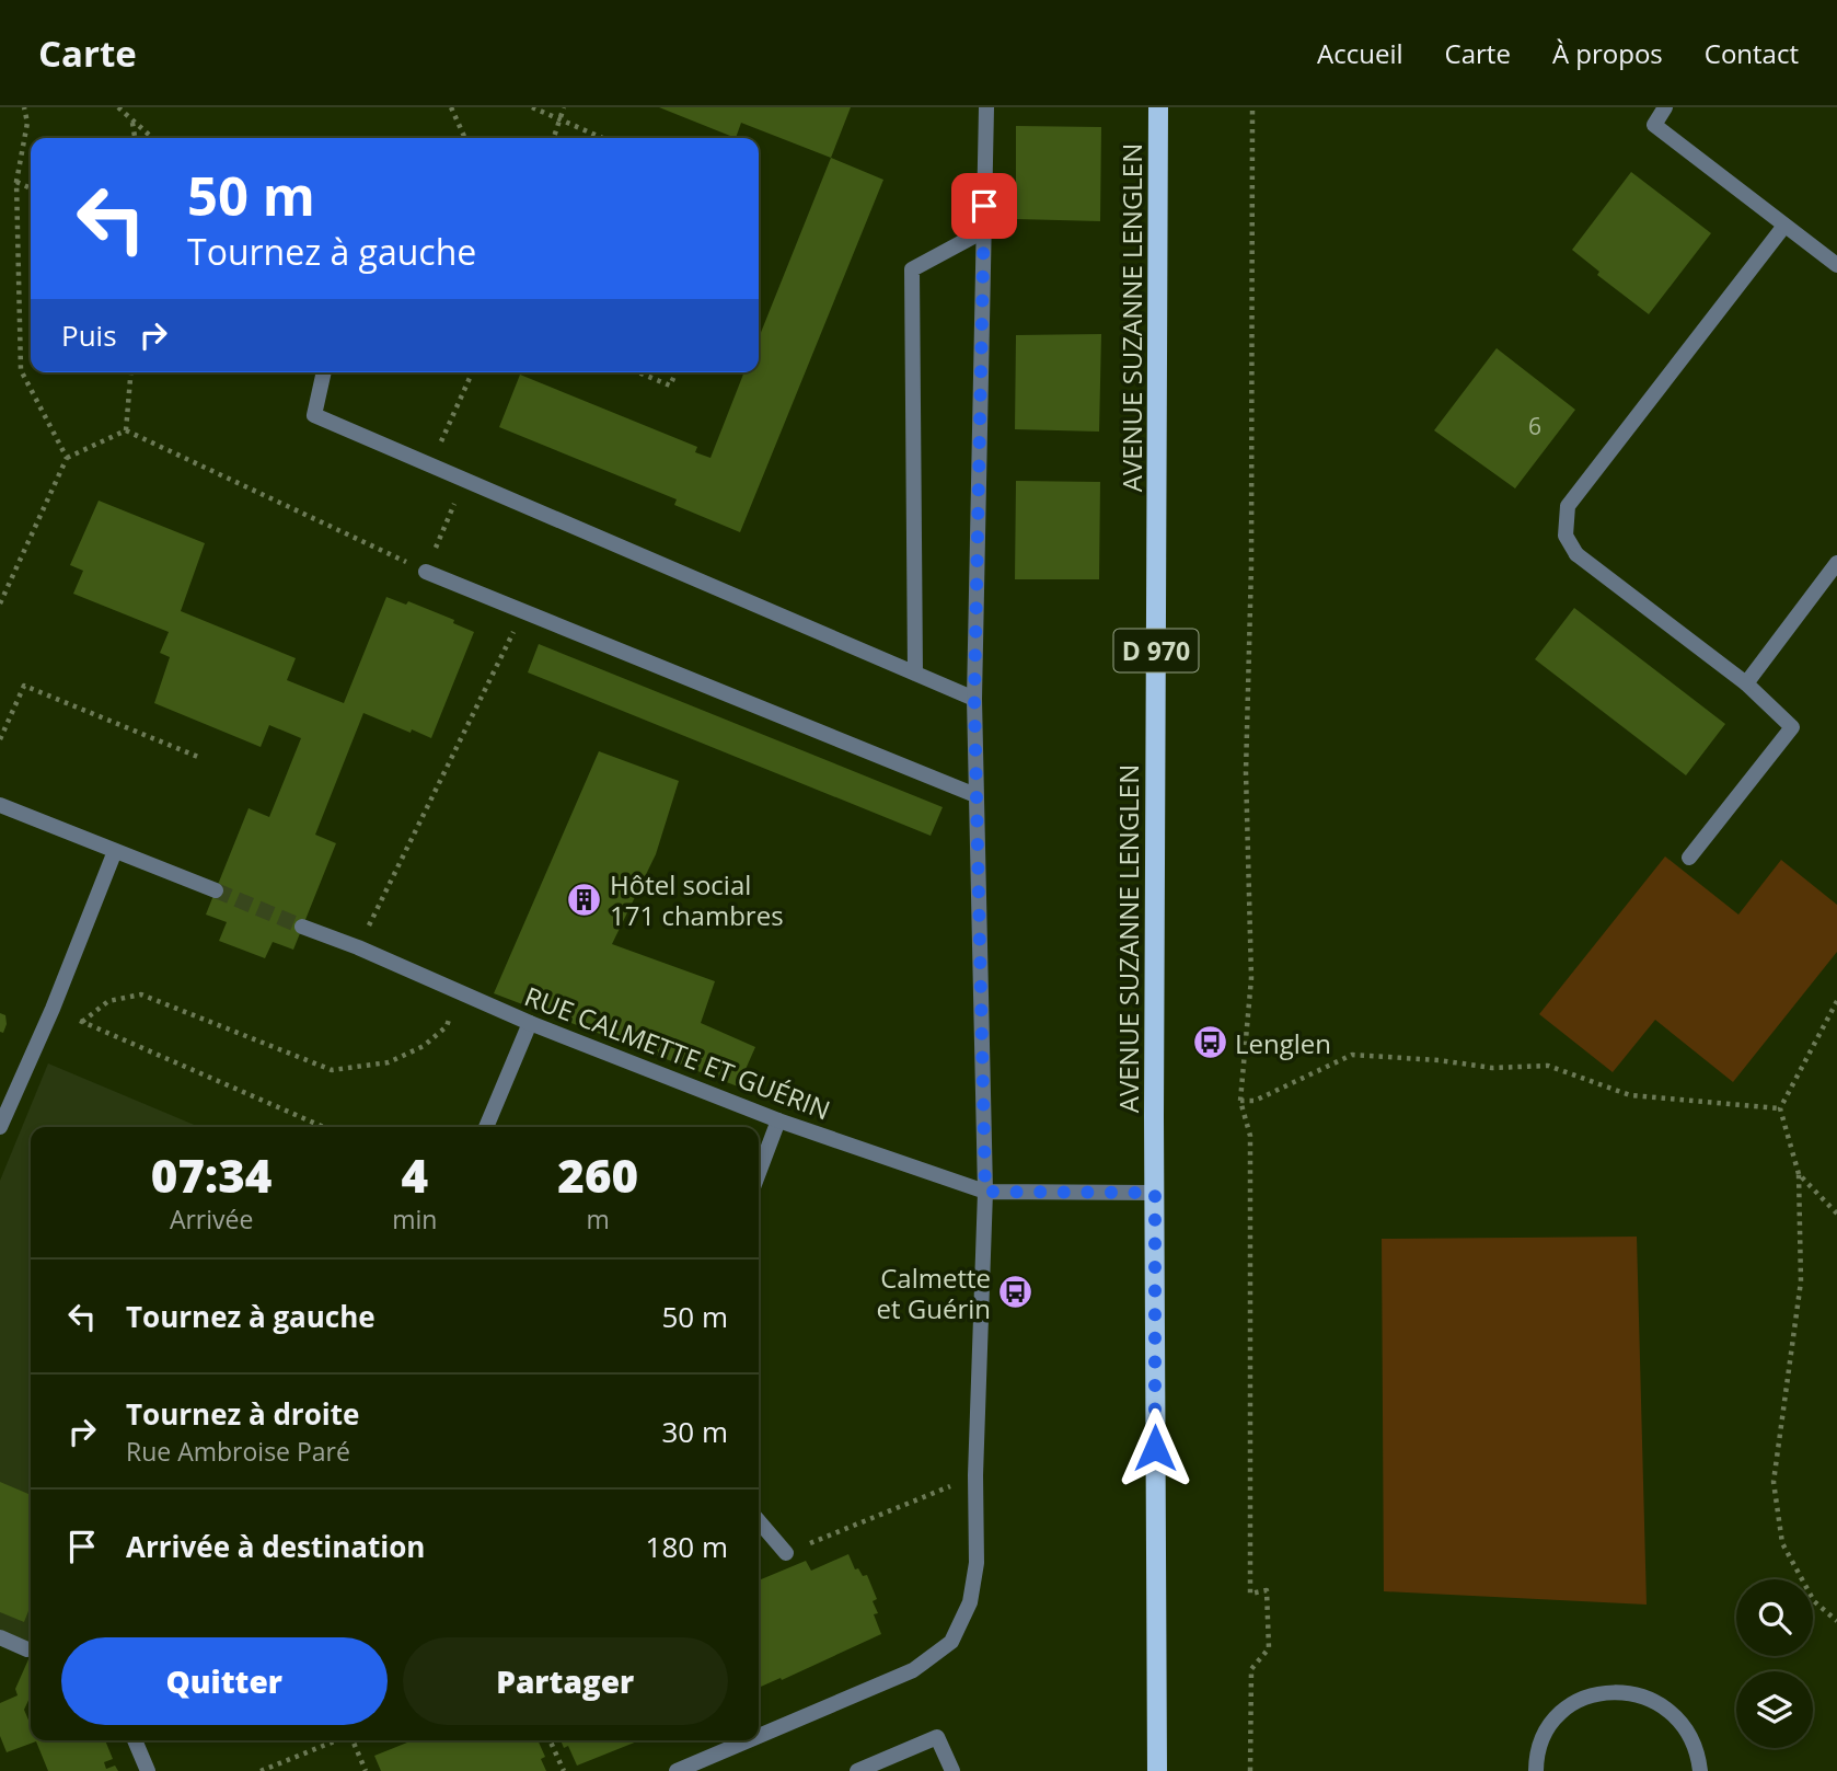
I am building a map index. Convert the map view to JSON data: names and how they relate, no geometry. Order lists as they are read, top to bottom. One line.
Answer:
{"streets":{"main road":["AVENUE SUZANNE LENGLEN","D 970"],"street":["RUE CALMETTE ET GUÉRIN"]},"crossings":[["AVENUE SUZANNE LENGLEN","RUE CALMETTE ET GUÉRIN"]],"places":{"building":["Hôtel social 171 chambres"],"bus stop":["Lenglen","Calmette et Guérin"]},"house_numbers":["6"],"page":{"header":"Carte","nav":["Accueil","Carte","À propos","Contact"],"turn":["50 m","Tournez à gauche"],"then":"Puis","eta":["07:34","Arrivée","4","min","260","m"],"list":[{"name":"Tournez à gauche","value":"50 m"},{"name":"Tournez à droite","note":"Rue Ambroise Paré","value":"30 m"},{"name":"Arrivée à destination","value":"180 m"}],"buttons":["Quitter","Partager"]}}
